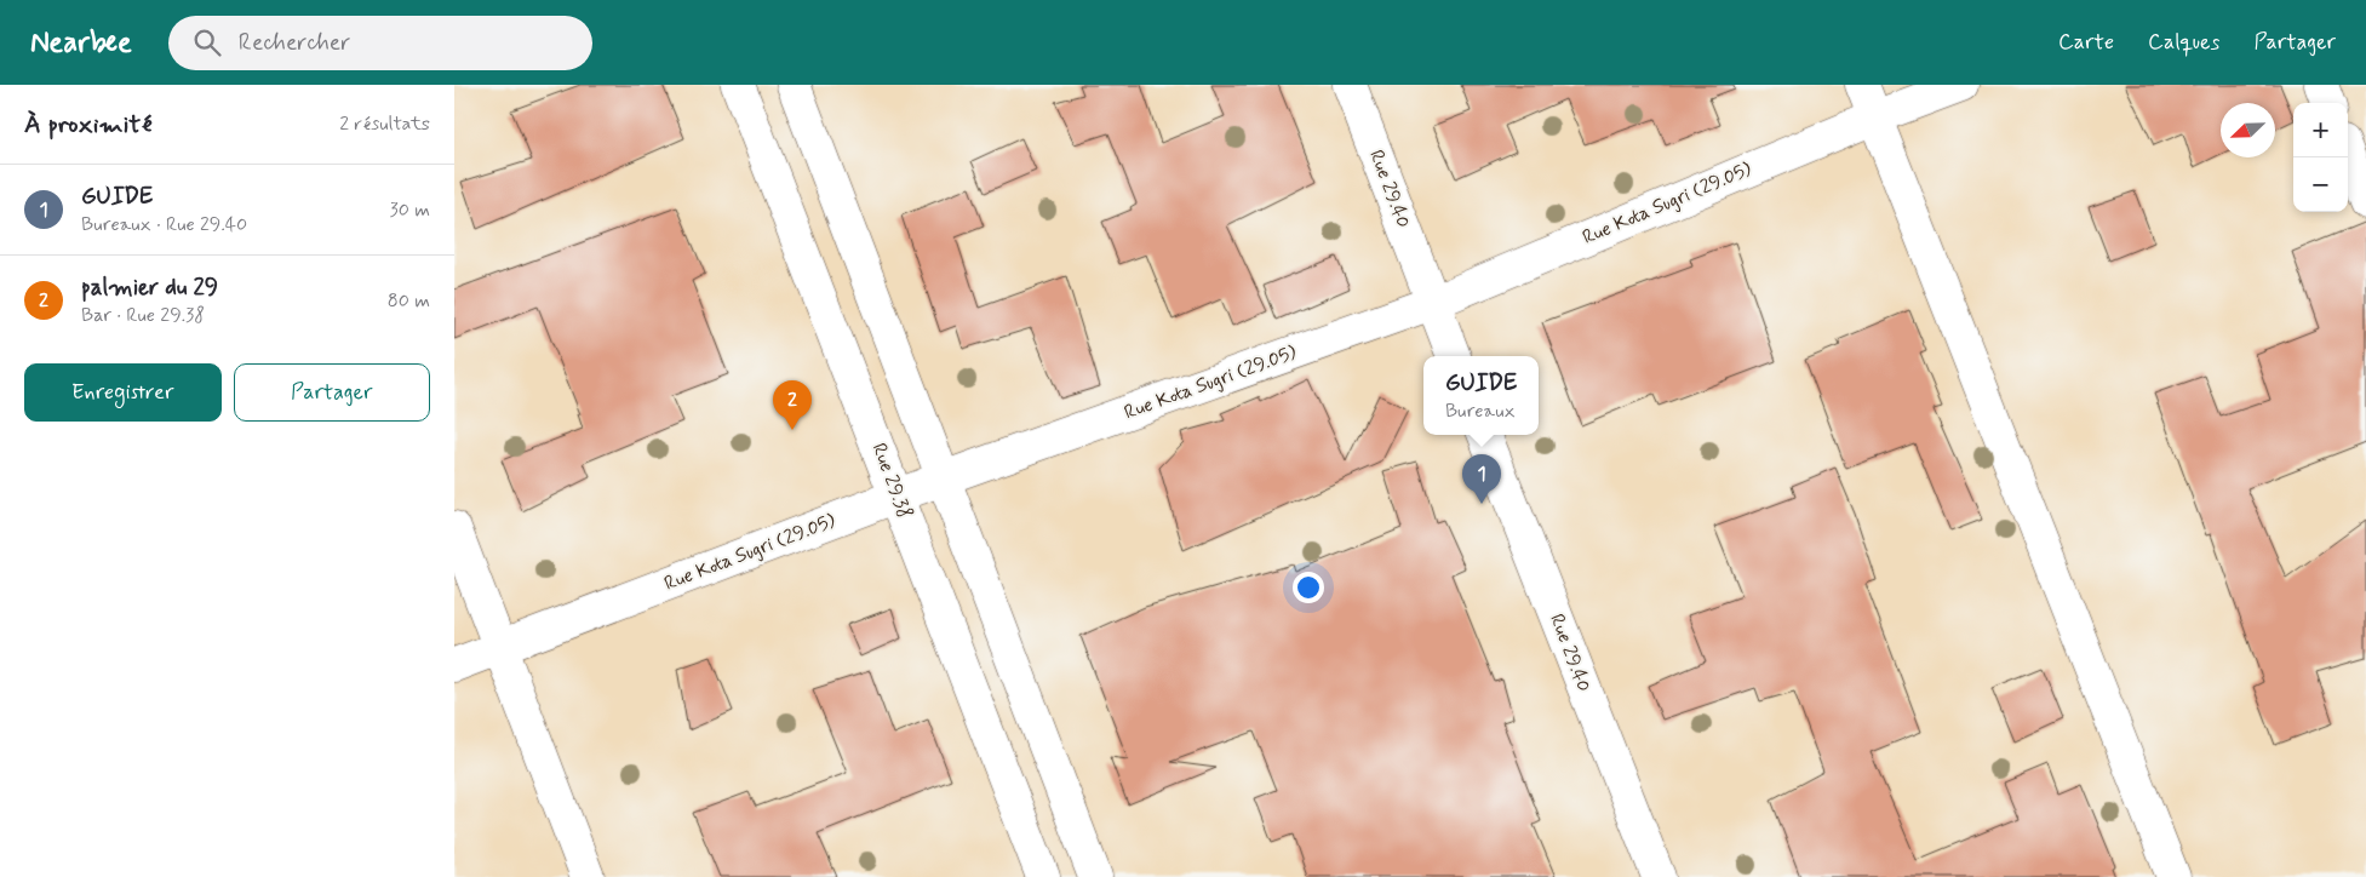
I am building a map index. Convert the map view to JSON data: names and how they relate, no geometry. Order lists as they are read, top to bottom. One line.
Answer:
{"streets":{"street":["Rue 29.40","Rue Kota Sugri (29.05)","Rue 29.38"]},"crossings":[["Rue 29.40","Rue Kota Sugri (29.05)"],["Rue Kota Sugri (29.05)","Rue 29.38"]],"north":"bottom left","page":{"header":"Nearbee","search":"Rechercher","nav":["Carte","Calques","Partager"],"heading":["À proximité","2 résultats"],"map_buttons":["+","−"],"list":[{"mark":"1","name":"GUIDE","note":"Bureaux · Rue 29.40","value":"30 m"},{"mark":"2","name":"palmier du 29","note":"Bar · Rue 29.38","value":"80 m"}],"buttons":["Enregistrer","Partager"],"popup":["GUIDE","Bureaux"],"pins":["2","1"]}}
